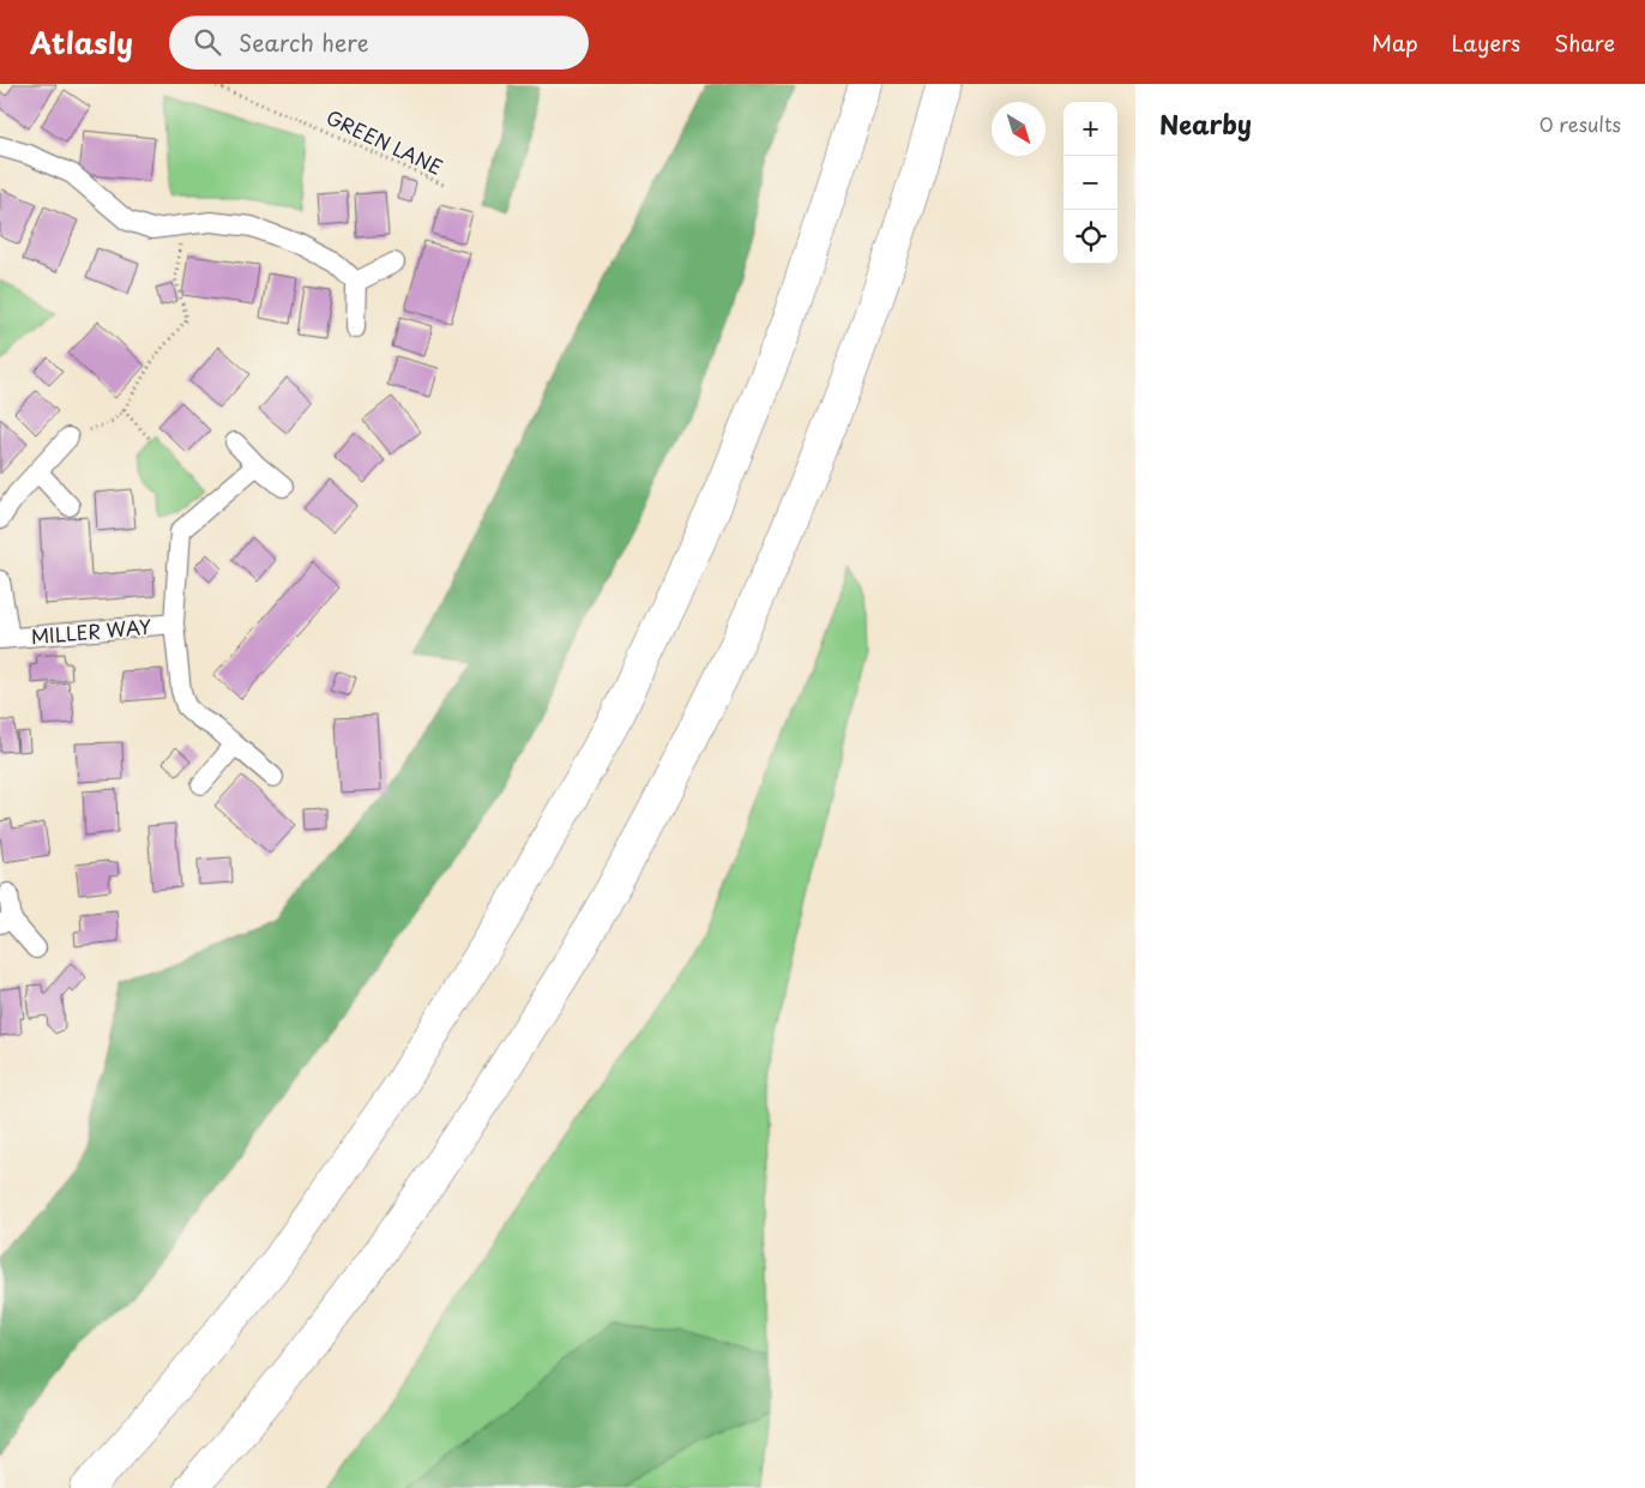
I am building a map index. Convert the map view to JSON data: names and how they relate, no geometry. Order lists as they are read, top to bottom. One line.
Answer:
{"streets":{"street":["MILLER WAY"],"path":["GREEN LANE"]},"north":"bottom right","page":{"header":"Atlasly","search":"Search here","nav":["Map","Layers","Share"],"heading":["Nearby","0 results"],"map_buttons":["+","−"]}}
